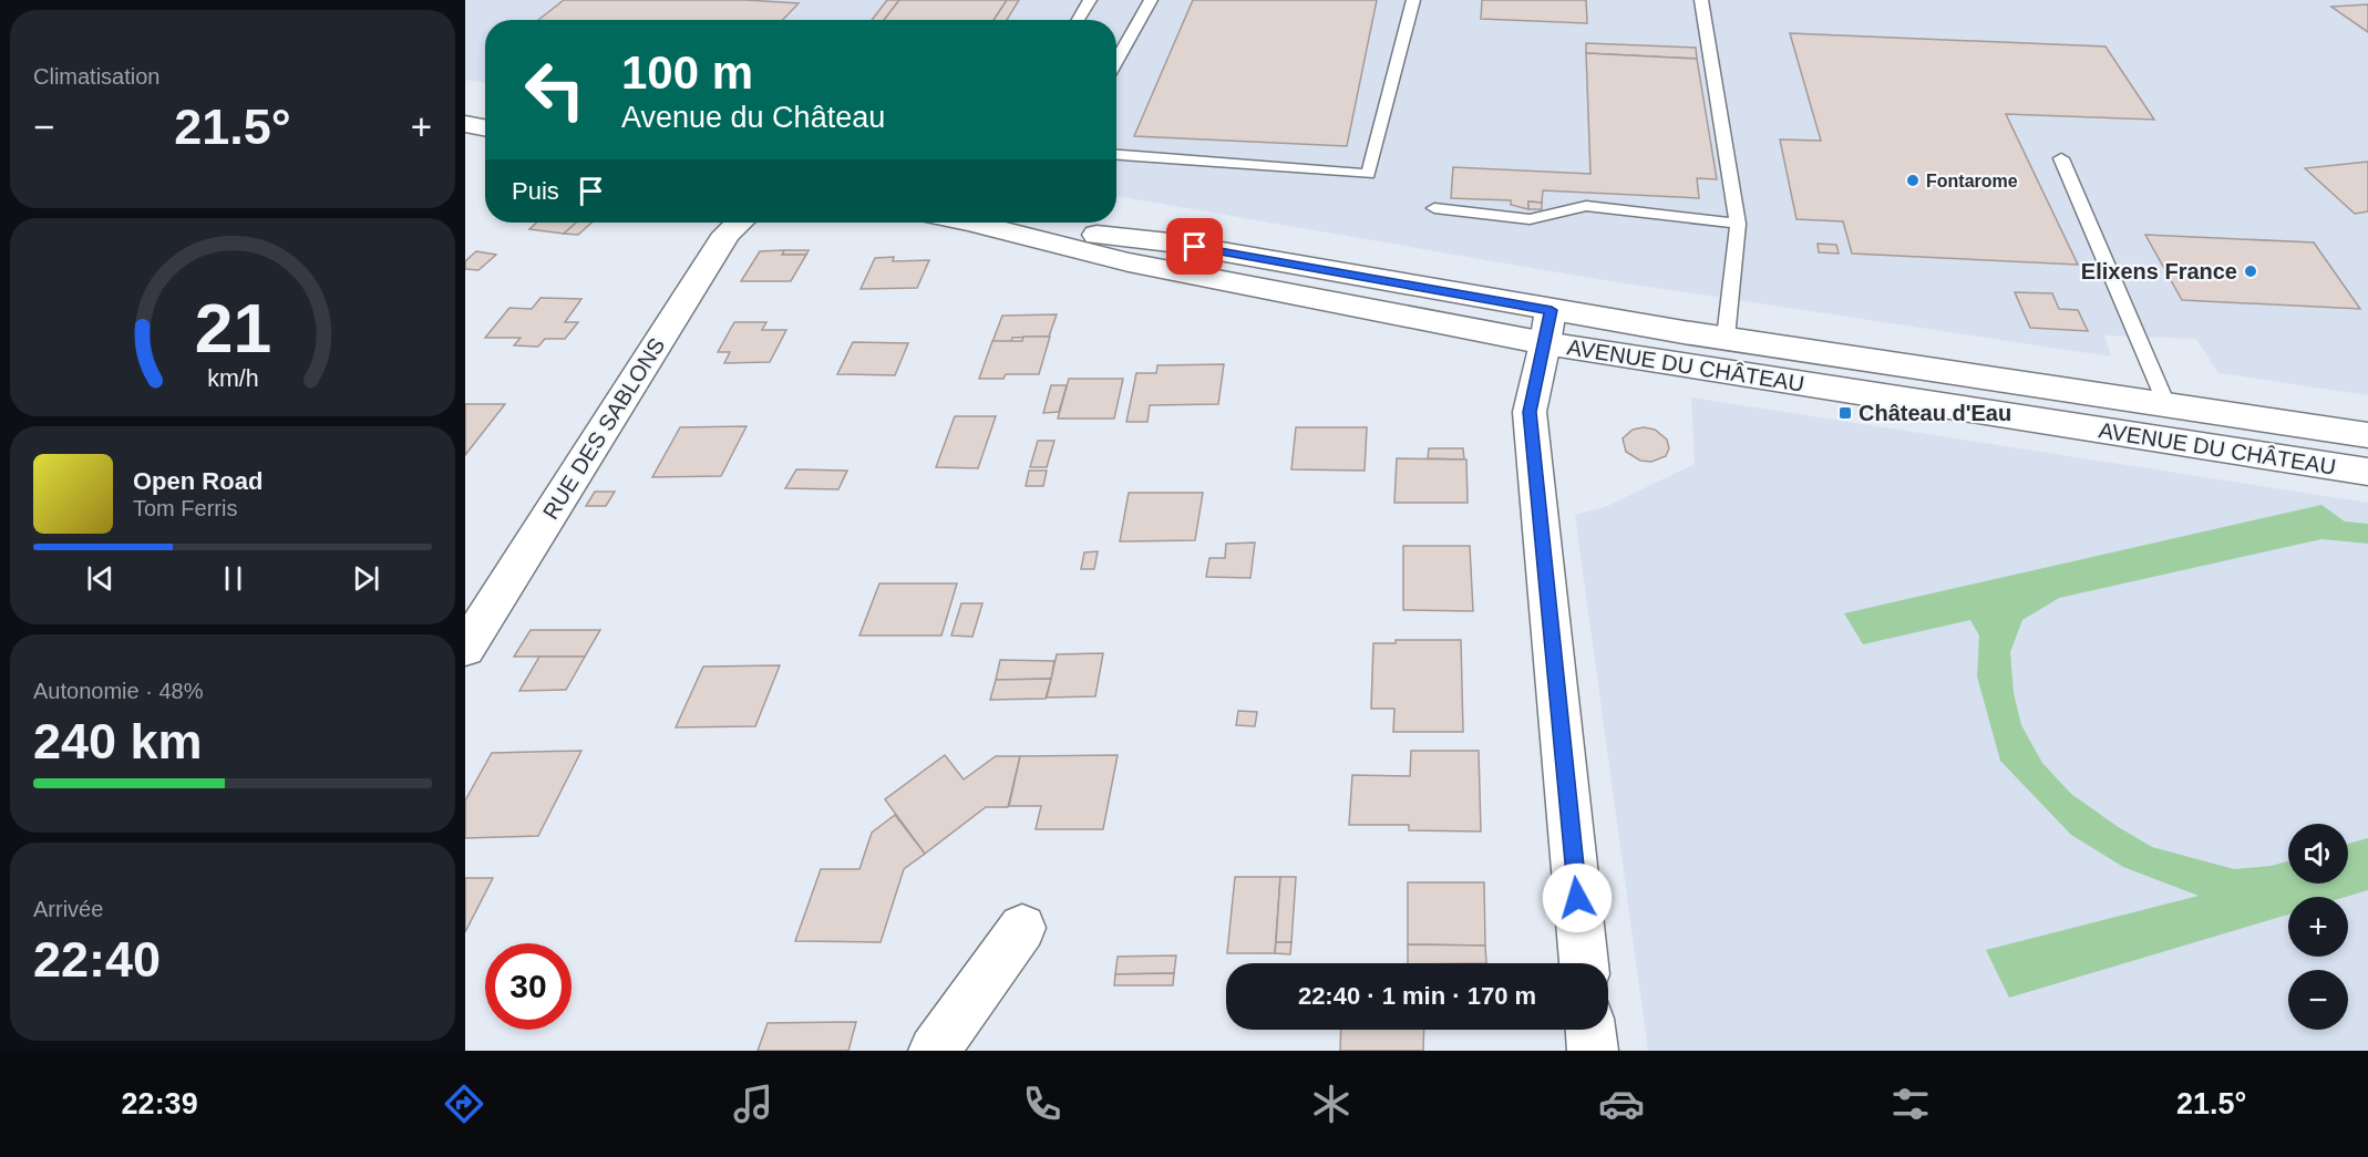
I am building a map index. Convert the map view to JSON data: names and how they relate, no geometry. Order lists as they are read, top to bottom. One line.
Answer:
{"streets":{"main road":["AVENUE DU CHÂTEAU","RUE DES SABLONS"]},"places":{"other":["Fontarome","Elixens France"],"transit":["Château d'Eau"]},"page":{"tile":["Climatisation",["Autonomie · 48%","240 km"],["Arrivée","22:40"]],"turn":["100 m","Avenue du Château"],"heat":["−","21.5°","+"],"then":"Puis","song":["Open Road","Tom Ferris"],"map_buttons":["+","−"],"limit":"30","trip":"22:40 · 1 min · 170 m","tabs":["22:39","21.5°"],"gauge":["21","km/h"]}}
